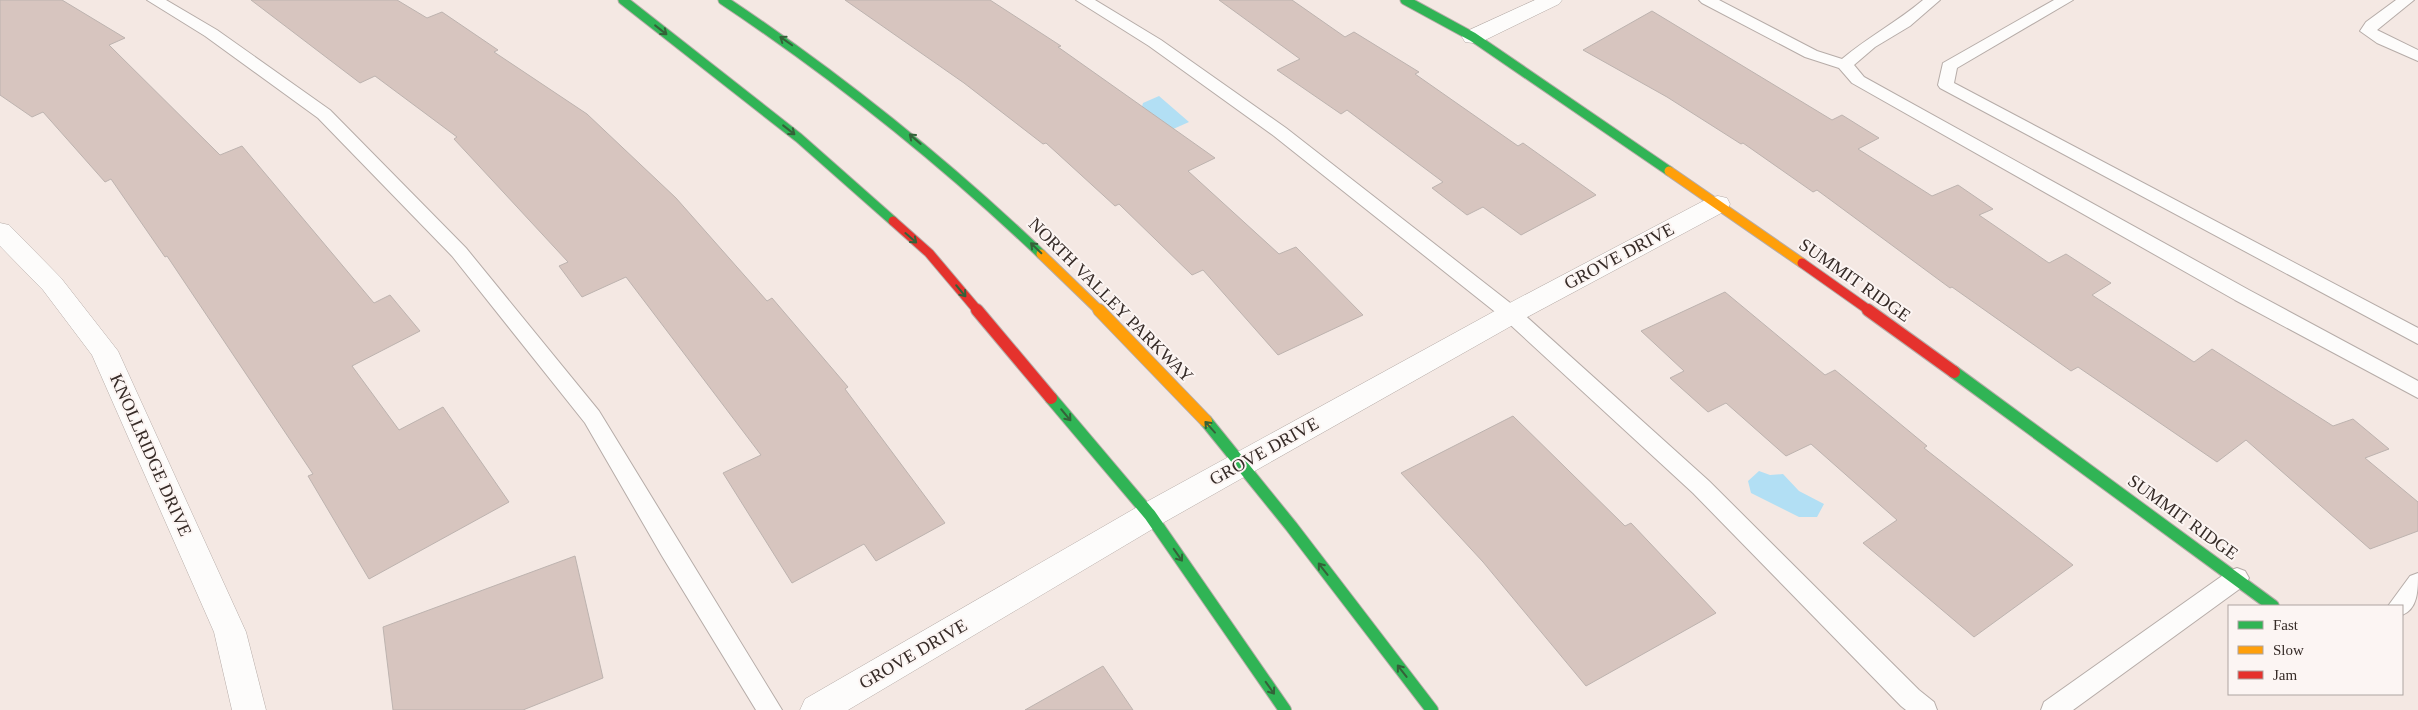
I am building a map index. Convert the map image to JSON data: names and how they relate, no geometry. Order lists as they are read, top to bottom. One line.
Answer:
{"streets":{"street":["GROVE DRIVE","SUMMIT RIDGE","NORTH VALLEY PARKWAY","KNOLLRIDGE DRIVE"]},"crossings":[["GROVE DRIVE","SUMMIT RIDGE"],["GROVE DRIVE","NORTH VALLEY PARKWAY"]],"legend":["Fast","Slow","Jam"]}
